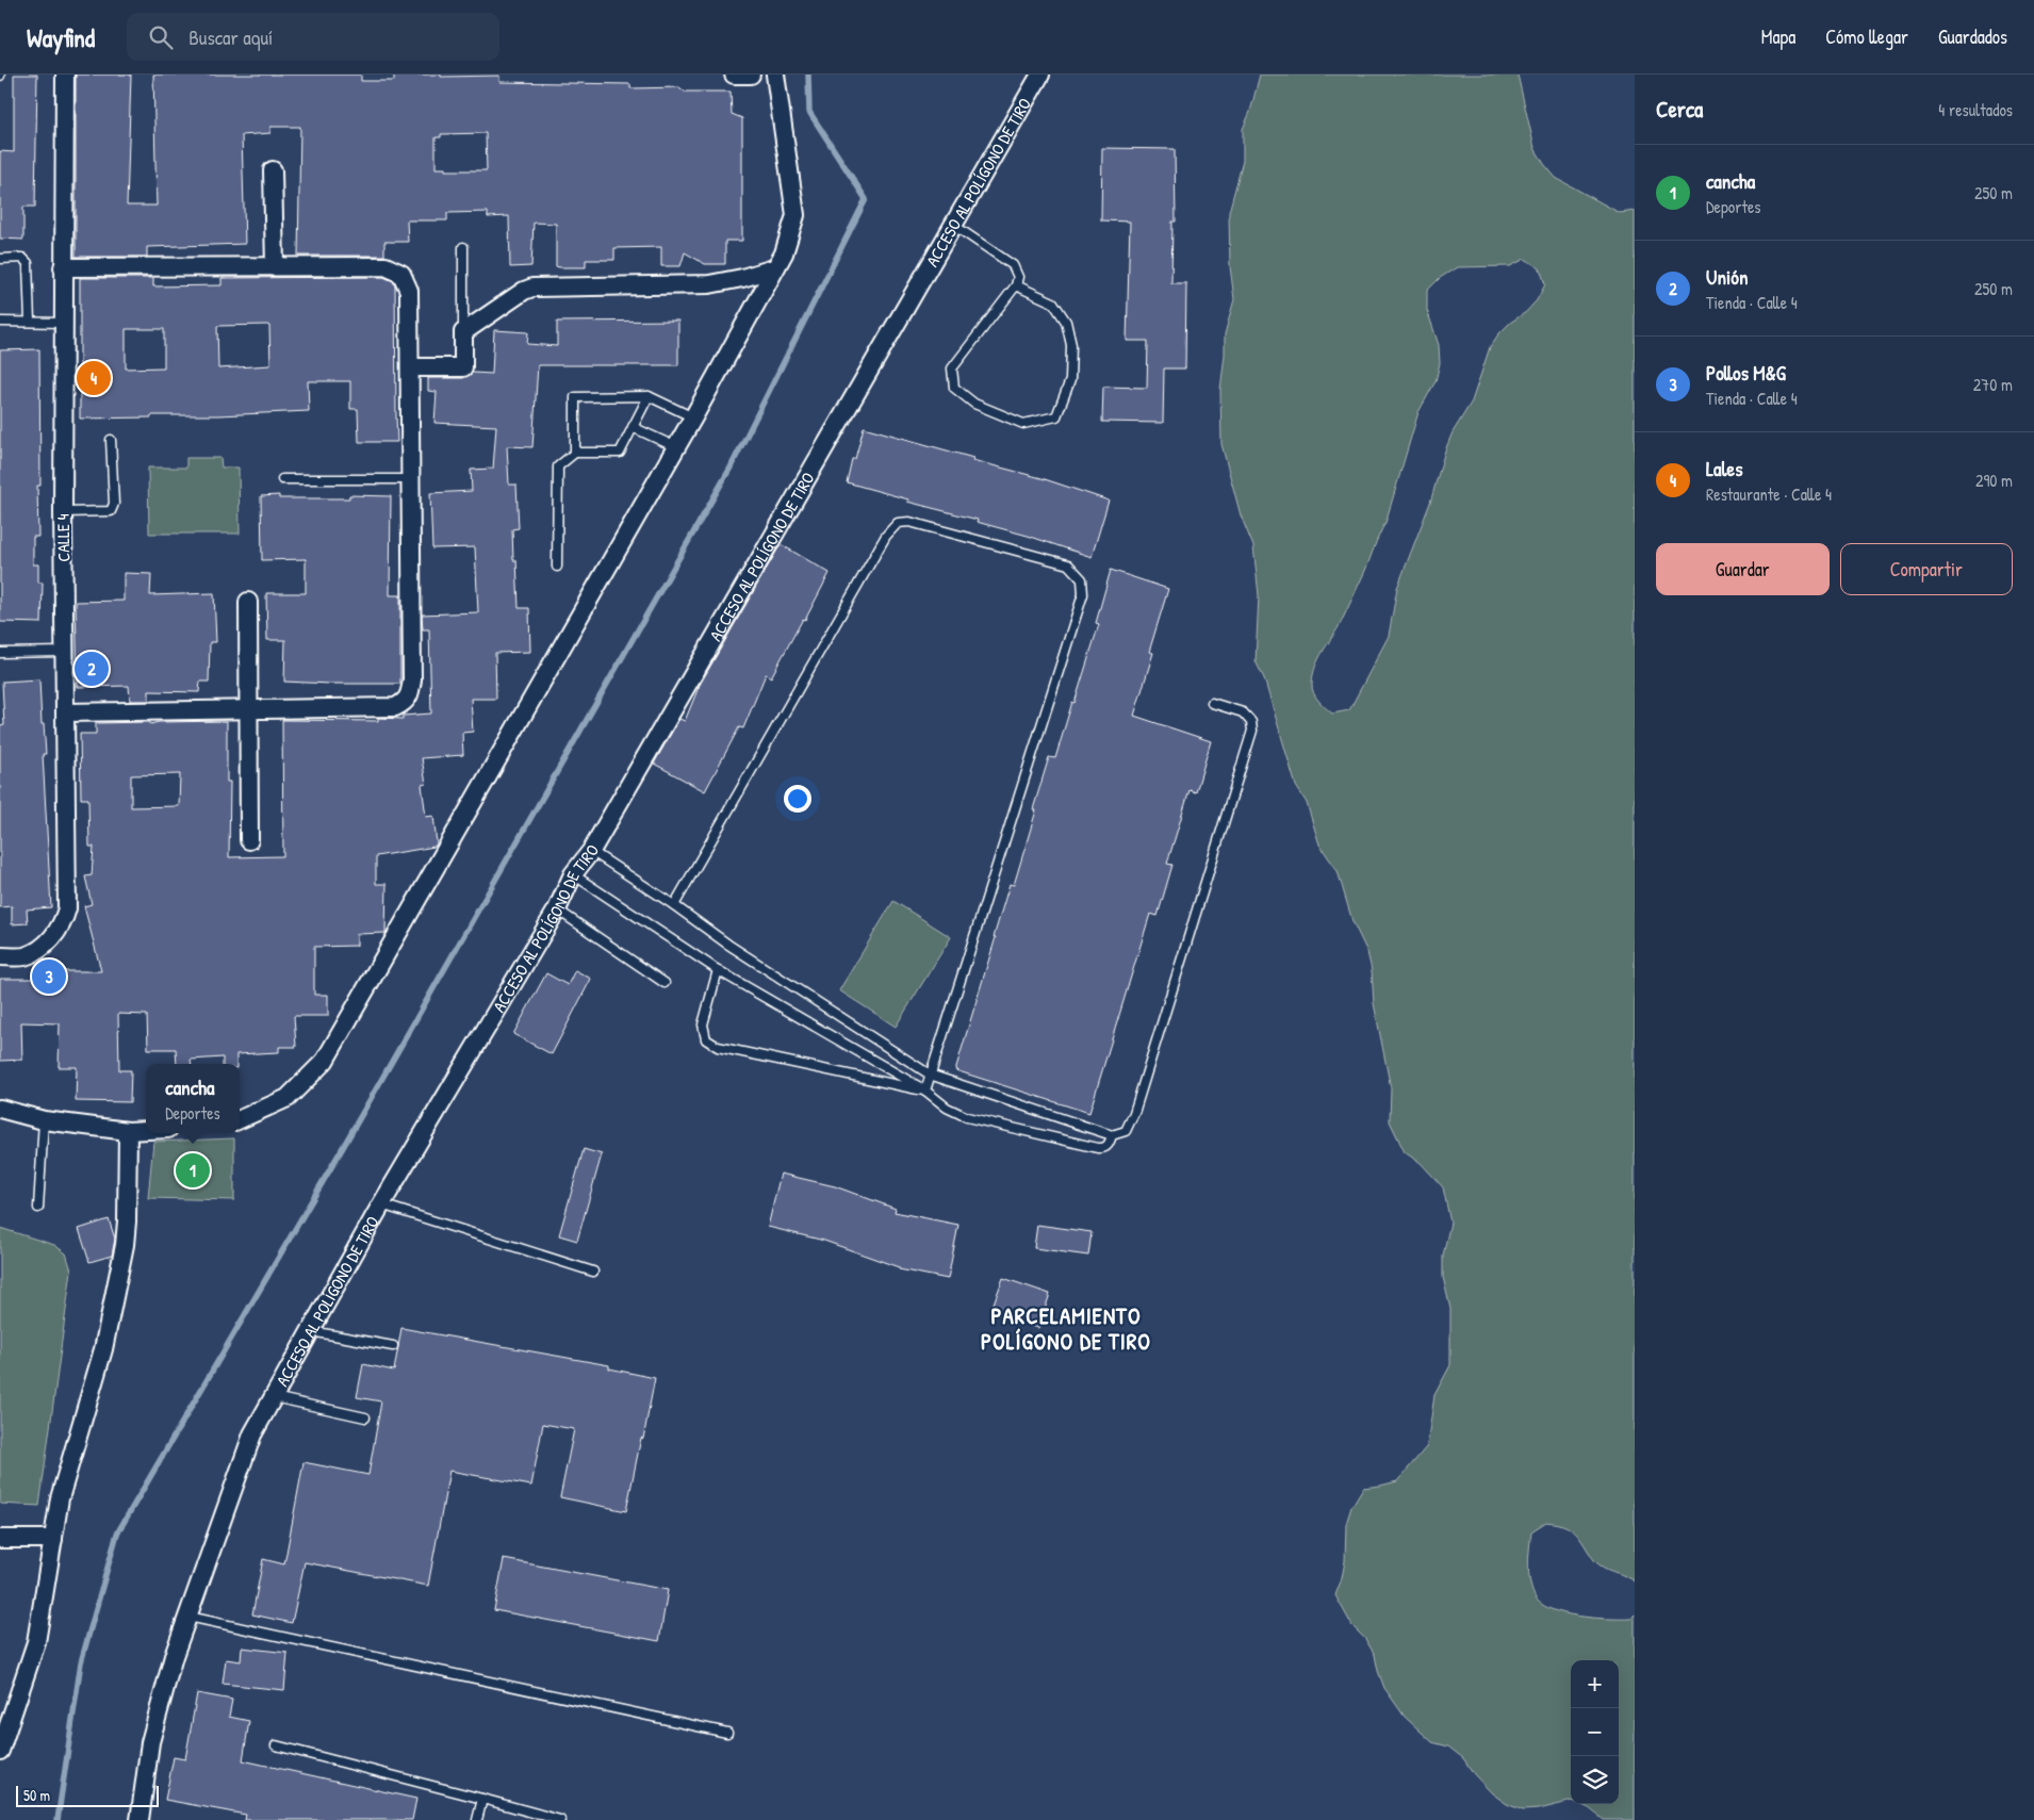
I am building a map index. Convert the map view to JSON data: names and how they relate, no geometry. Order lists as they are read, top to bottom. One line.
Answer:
{"streets":{"street":["ACCESO AL POLÍGONO DE TIRO","CALLE 4"]},"districts":["PARCELAMIENTO POLÍGONO DE TIRO"],"scale_bar":"50 m","page":{"header":"Wayfind","search":"Buscar aquí","nav":["Mapa","Cómo llegar","Guardados"],"heading":["Cerca","4 resultados"],"list":[{"mark":"1","name":"cancha","note":"Deportes","value":"250 m"},{"mark":"2","name":"Unión","note":"Tienda · Calle 4","value":"250 m"},{"mark":"3","name":"Pollos M&G","note":"Tienda · Calle 4","value":"270 m"},{"mark":"4","name":"Lales","note":"Restaurante · Calle 4","value":"290 m"}],"pins":["4","2","3","1"],"buttons":["Guardar","Compartir"],"popup":["cancha","Deportes"],"map_buttons":["+","−"],"scale":"50 m"}}
